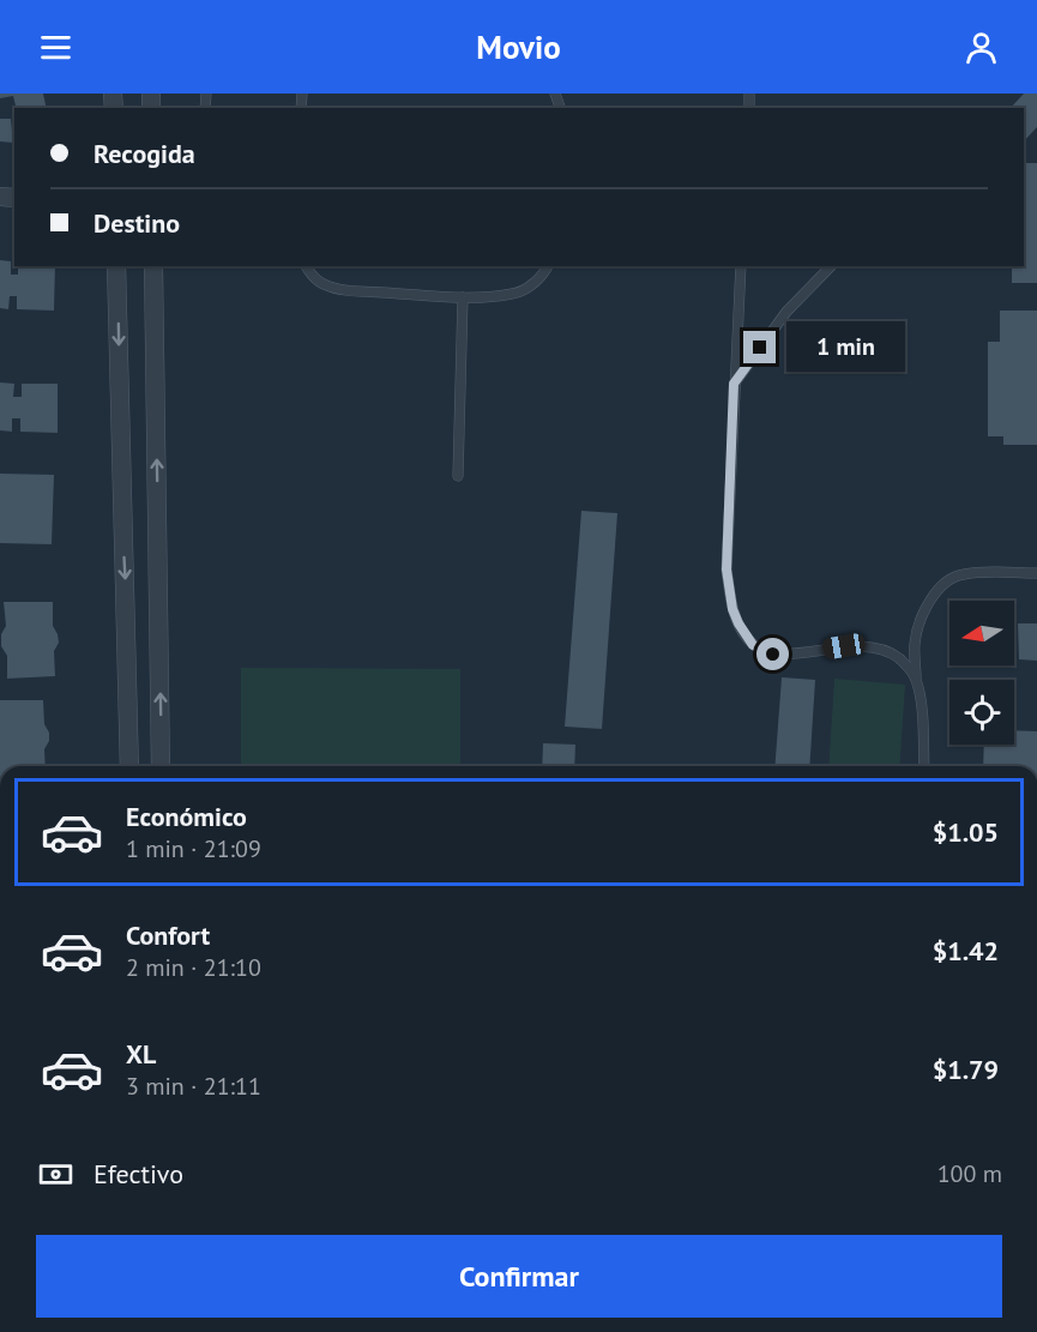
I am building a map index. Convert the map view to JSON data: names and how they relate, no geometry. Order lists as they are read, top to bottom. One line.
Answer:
{"north":"left","page":{"header":"Movio","banner":["Recogida","Destino"],"bubble":"1 min","list":[{"name":"Económico","note":"1 min · 21:09","value":"$1.05"},{"name":"Confort","note":"2 min · 21:10","value":"$1.42"},{"name":"XL","note":"3 min · 21:11","value":"$1.79"}],"pay":["Efectivo","100 m"],"buttons":"Confirmar"}}
